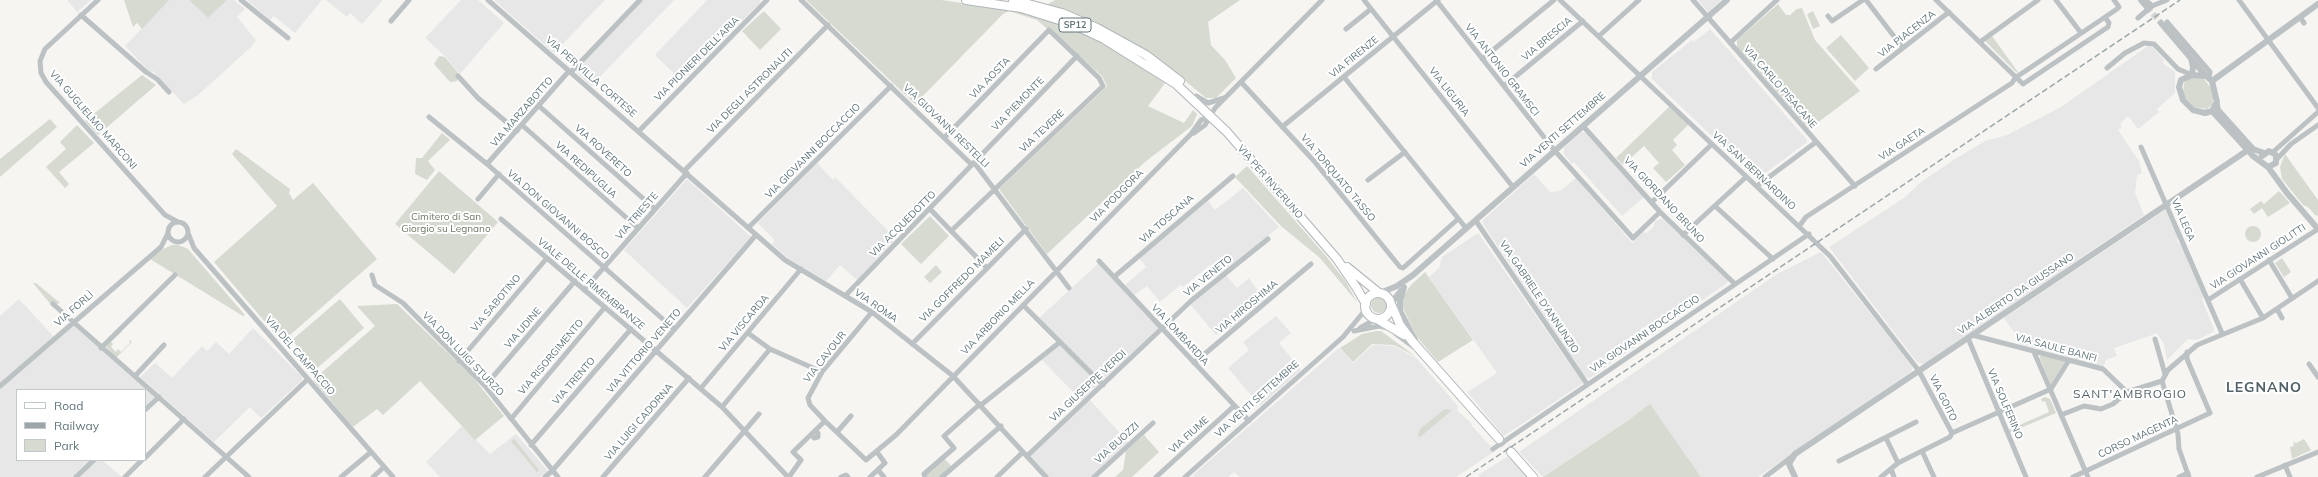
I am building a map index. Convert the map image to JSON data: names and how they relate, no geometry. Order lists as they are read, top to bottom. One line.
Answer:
{"streets":{"main road":["SP12","VIA PER INVERUNO"],"street":["VIA PIACENZA","VIA BRESCIA","VIA FIRENZE","VIA PIONIERI DELL'ARIA","VIA ANTONIO GRAMSCI","VIA PER VILLA CORTESE","VIA AOSTA","VIA CARLO PISACANE","VIA DEGLI ASTRONAUTI","VIA LIGURIA","VIA PIEMONTE","VIA MARZABOTTO","VIA GUGLIELMO MARCONI","VIA GIOVANNI RESTELLI","VIA VENTI SETTEMBRE","VIA TEVERE","VIA GAETA","VIA ROVERETO","VIA GIOVANNI BOCCACCIO","VIA REDIPUGLIA","VIA SAN BERNARDINO","VIA TORQUATO TASSO","VIA PODGORA","VIA GIORDANO BRUNO","VIA DON GIOVANNI BOSCO","VIA TRIESTE","VIA TOSCANA","VIA LEGA","VIA ACQUEDOTTO","VIA GIOVANNI GIOLITTI","VIA VENETO","VIA GOFFREDO MAMELI","VIALE DELLE RIMEMBRANZE","VIA ALBERTO DA GIUSSANO","VIA GABRIELE D'ANNUNZIO","VIA SABOTINO","VIA ROMA","VIA HIROSHIMA","VIA FORLÌ","VIA ARBORIO MELLA","VIA VISCARDA","VIA UDINE","VIA LOMBARDIA","VIA SAULE BANFI","VIA VITTORIO VENETO","VIA DON LUIGI STURZO","VIA DEL CAMPACCIO","VIA RISORGIMENTO","VIA CAVOUR","VIA TRENTO","VIA GIUSEPPE VERDI","VIA GOITO","VIA SOLFERINO","VIA LUIGI CADORNA","VIA FIUME","CORSO MAGENTA","VIA BUOZZI"]},"crossings":[["VIA BRESCIA","VIA ANTONIO GRAMSCI"],["VIA BRESCIA","VIA SAN BERNARDINO"],["VIA FIRENZE","VIA ANTONIO GRAMSCI"],["VIA FIRENZE","VIA LIGURIA"],["VIA FIRENZE","VIA TORQUATO TASSO"],["VIA PIONIERI DELL'ARIA","VIA PER VILLA CORTESE"],["VIA ANTONIO GRAMSCI","VIA VENTI SETTEMBRE"],["VIA ANTONIO GRAMSCI","VIA GIORDANO BRUNO"],["VIA PER VILLA CORTESE","VIA DEGLI ASTRONAUTI"],["VIA PER VILLA CORTESE","VIA MARZABOTTO"],["VIA PER VILLA CORTESE","VIA TRIESTE"],["VIA PER VILLA CORTESE","VIA ROMA"],["VIA AOSTA","VIA PIEMONTE"],["VIA AOSTA","VIA GIOVANNI RESTELLI"],["VIA AOSTA","VIA TEVERE"],["VIA CARLO PISACANE","VIA VENTI SETTEMBRE"],["VIA CARLO PISACANE","VIA GAETA"],["VIA DEGLI ASTRONAUTI","VIA GIOVANNI RESTELLI"],["VIA DEGLI ASTRONAUTI","VIA TRIESTE"],["VIA DEGLI ASTRONAUTI","VIA ROMA"],["VIA LIGURIA","VIA VENTI SETTEMBRE"],["VIA PIEMONTE","VIA GIOVANNI RESTELLI"],["VIA PIEMONTE","VIA TEVERE"],["VIA PIEMONTE","VIA ACQUEDOTTO"],["VIA MARZABOTTO","VIA ROVERETO"],["VIA MARZABOTTO","VIA REDIPUGLIA"],["VIA MARZABOTTO","VIA DON GIOVANNI BOSCO"],["VIA GUGLIELMO MARCONI","VIA FORLÌ"],["VIA GUGLIELMO MARCONI","VIA DEL CAMPACCIO"],["VIA GIOVANNI RESTELLI","VIA TEVERE"],["VIA GIOVANNI RESTELLI","VIA GIOVANNI BOCCACCIO"],["VIA GIOVANNI RESTELLI","VIA PODGORA"],["VIA GIOVANNI RESTELLI","VIA ACQUEDOTTO"],["VIA GIOVANNI RESTELLI","VIA GOFFREDO MAMELI"],["VIA GIOVANNI RESTELLI","VIA ARBORIO MELLA"],["VIA VENTI SETTEMBRE","VIA SAN BERNARDINO"],["VIA VENTI SETTEMBRE","VIA PER INVERUNO"],["VIA VENTI SETTEMBRE","VIA GIORDANO BRUNO"],["VIA VENTI SETTEMBRE","VIA GABRIELE D'ANNUNZIO"],["VIA VENTI SETTEMBRE","VIA LOMBARDIA"],["VIA GAETA","VIA SAN BERNARDINO"],["VIA ROVERETO","VIA TRIESTE"],["VIA GIOVANNI BOCCACCIO","VIA SAN BERNARDINO"],["VIA GIOVANNI BOCCACCIO","VIA GIORDANO BRUNO"],["VIA GIOVANNI BOCCACCIO","VIA GABRIELE D'ANNUNZIO"],["VIA GIOVANNI BOCCACCIO","VIA ROMA"],["VIA REDIPUGLIA","VIA TRIESTE"],["VIA SAN BERNARDINO","VIA ALBERTO DA GIUSSANO"],["VIA SAN BERNARDINO","VIA GOITO"],["VIA TORQUATO TASSO","VIA PODGORA"],["VIA PER INVERUNO","VIA PODGORA"],["VIA PODGORA","VIA ARBORIO MELLA"],["VIA DON GIOVANNI BOSCO","VIA TRIESTE"],["VIA DON GIOVANNI BOSCO","VIA VITTORIO VENETO"],["VIA TRIESTE","VIALE DELLE RIMEMBRANZE"],["VIA TRIESTE","VIA ROMA"],["VIA TOSCANA","VIA LOMBARDIA"],["VIA LEGA","VIA GIOVANNI GIOLITTI"],["VIA LEGA","VIA ALBERTO DA GIUSSANO"],["VIA ACQUEDOTTO","VIA ROMA"],["VIA VENETO","VIA LOMBARDIA"],["VIA VENETO","VIA GIUSEPPE VERDI"],["VIA GOFFREDO MAMELI","VIA ROMA"],["VIALE DELLE RIMEMBRANZE","VIA SABOTINO"],["VIALE DELLE RIMEMBRANZE","VIA VISCARDA"],["VIALE DELLE RIMEMBRANZE","VIA UDINE"],["VIALE DELLE RIMEMBRANZE","VIA VITTORIO VENETO"],["VIALE DELLE RIMEMBRANZE","VIA RISORGIMENTO"],["VIALE DELLE RIMEMBRANZE","VIA TRENTO"],["VIALE DELLE RIMEMBRANZE","VIA LUIGI CADORNA"],["VIA ALBERTO DA GIUSSANO","VIA SAULE BANFI"],["VIA ALBERTO DA GIUSSANO","VIA GOITO"],["VIA ALBERTO DA GIUSSANO","VIA SOLFERINO"],["VIA SABOTINO","VIA DON LUIGI STURZO"],["VIA ROMA","VIA ARBORIO MELLA"],["VIA ROMA","VIA VISCARDA"],["VIA ROMA","VIA VITTORIO VENETO"],["VIA ROMA","VIA CAVOUR"],["VIA ROMA","VIA GIUSEPPE VERDI"],["VIA HIROSHIMA","VIA LOMBARDIA"],["VIA FORLÌ","VIA DEL CAMPACCIO"],["VIA ARBORIO MELLA","VIA CAVOUR"],["VIA UDINE","VIA DON LUIGI STURZO"],["VIA LOMBARDIA","VIA GIUSEPPE VERDI"],["VIA LOMBARDIA","VIA FIUME"],["VIA SAULE BANFI","VIA SOLFERINO"],["VIA VITTORIO VENETO","VIA DON LUIGI STURZO"],["VIA DON LUIGI STURZO","VIA RISORGIMENTO"],["VIA DON LUIGI STURZO","VIA TRENTO"]],"districts":["LEGNANO","SANT'AMBROGIO"],"parks":["Cimitero di San Giorgio su Legnano"],"legend":["Road","Railway","Park"]}
